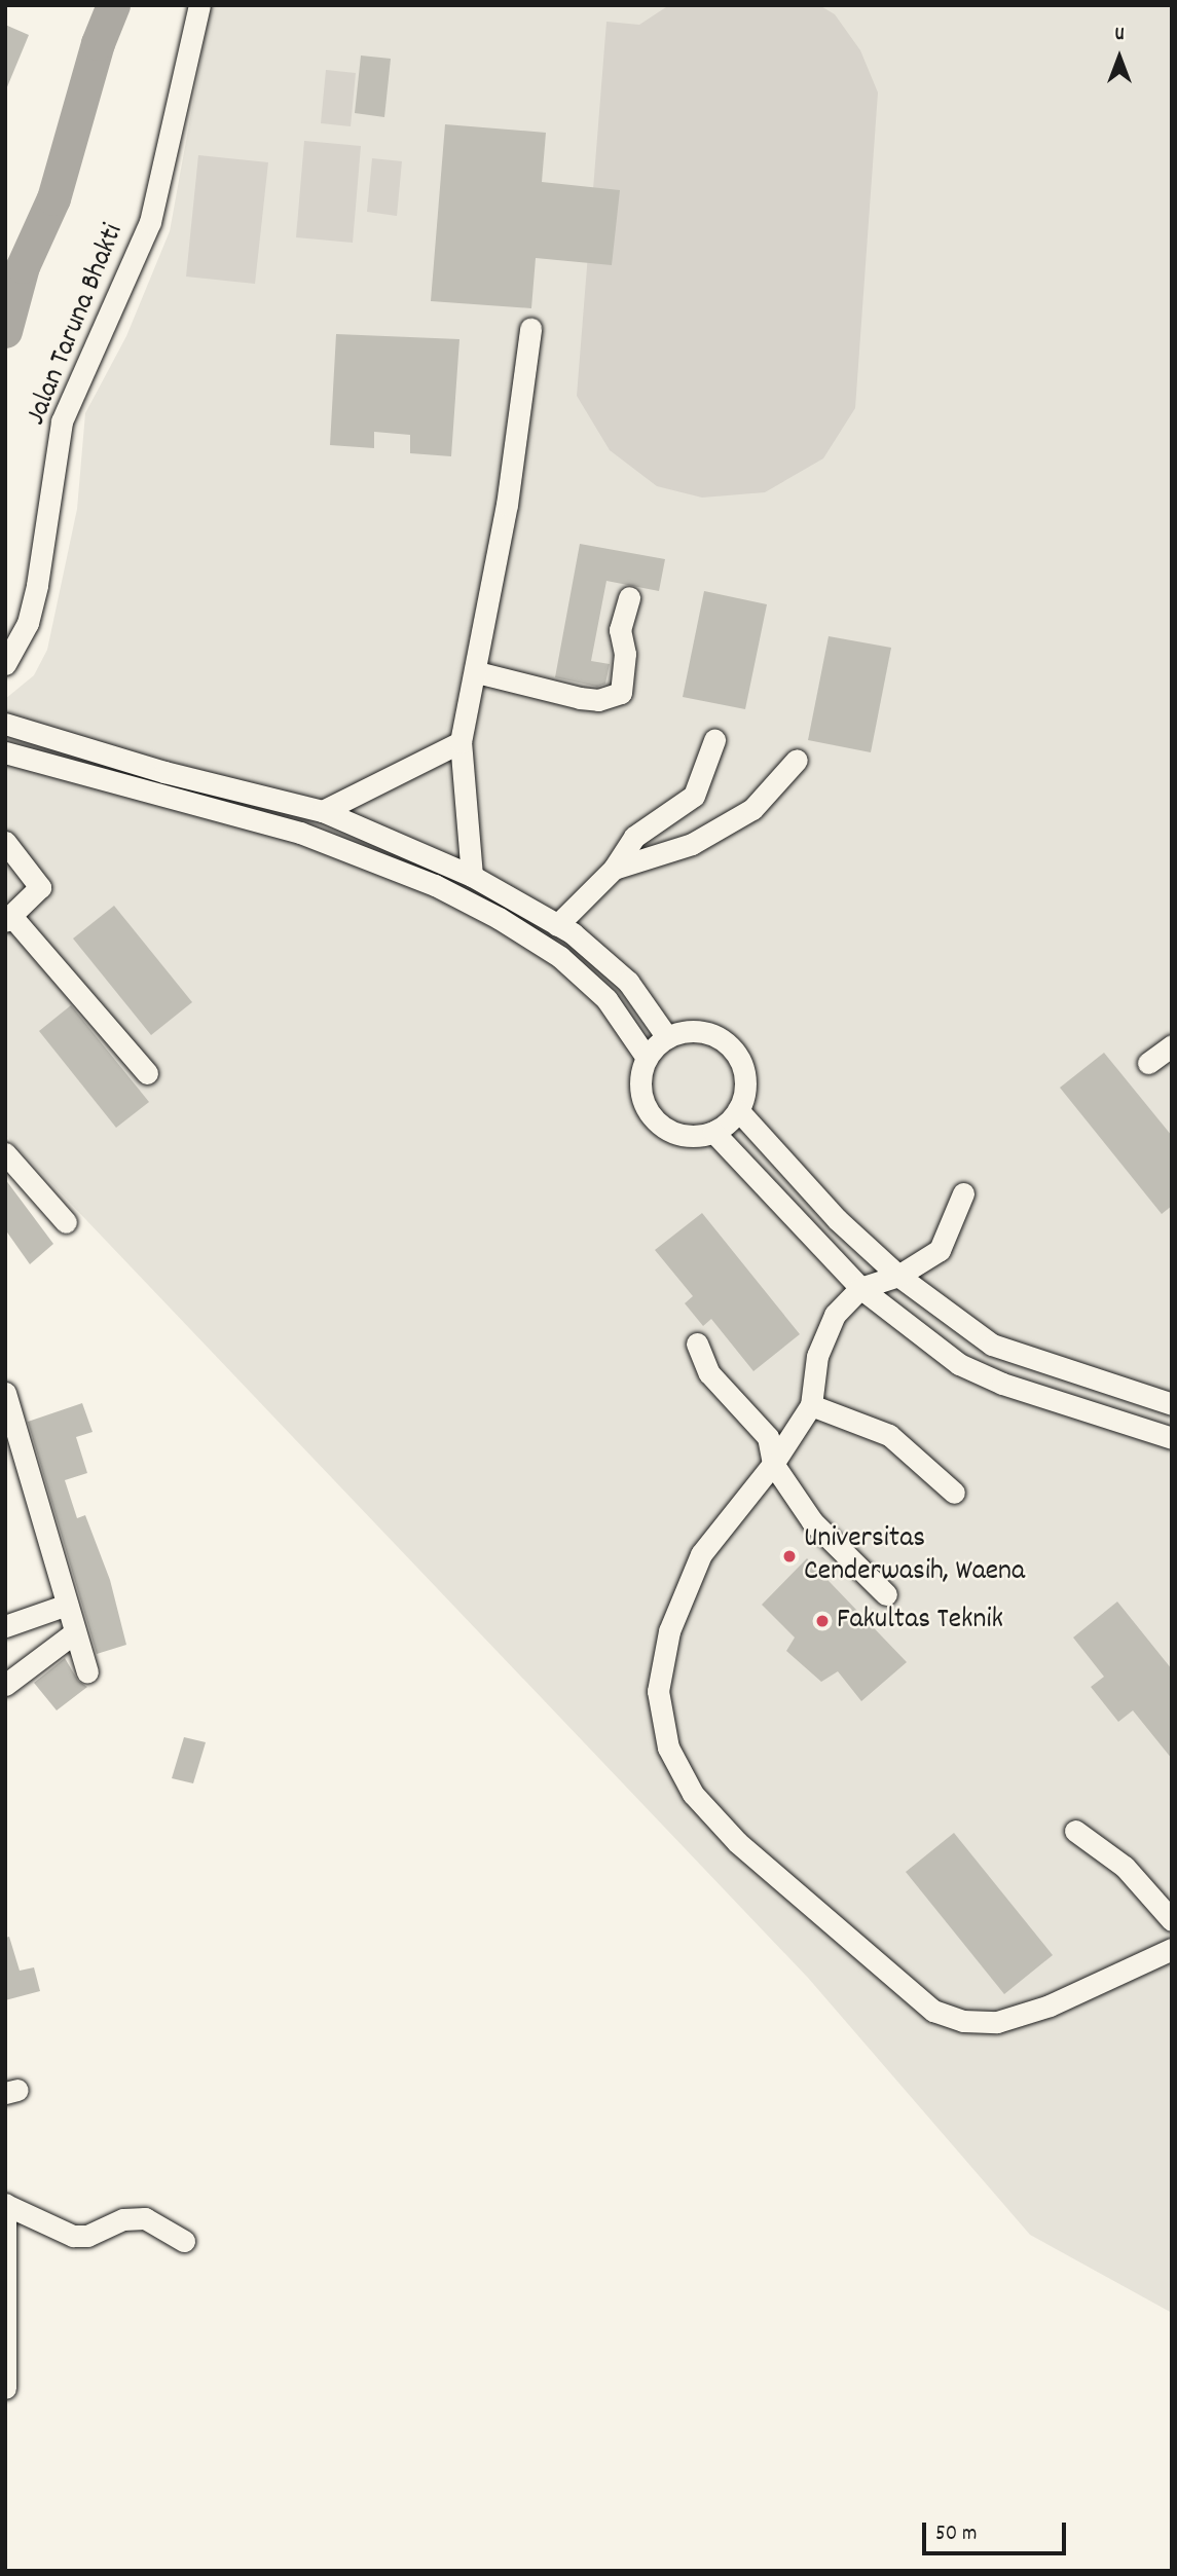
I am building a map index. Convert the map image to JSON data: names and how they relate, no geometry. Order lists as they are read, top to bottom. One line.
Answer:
{"streets":{"street":["Jalan Taruna Bhakti"]},"places":["Universitas Cenderwasih, Waena","Fakultas Teknik"],"scale_bar":"50 m","north":"top"}
